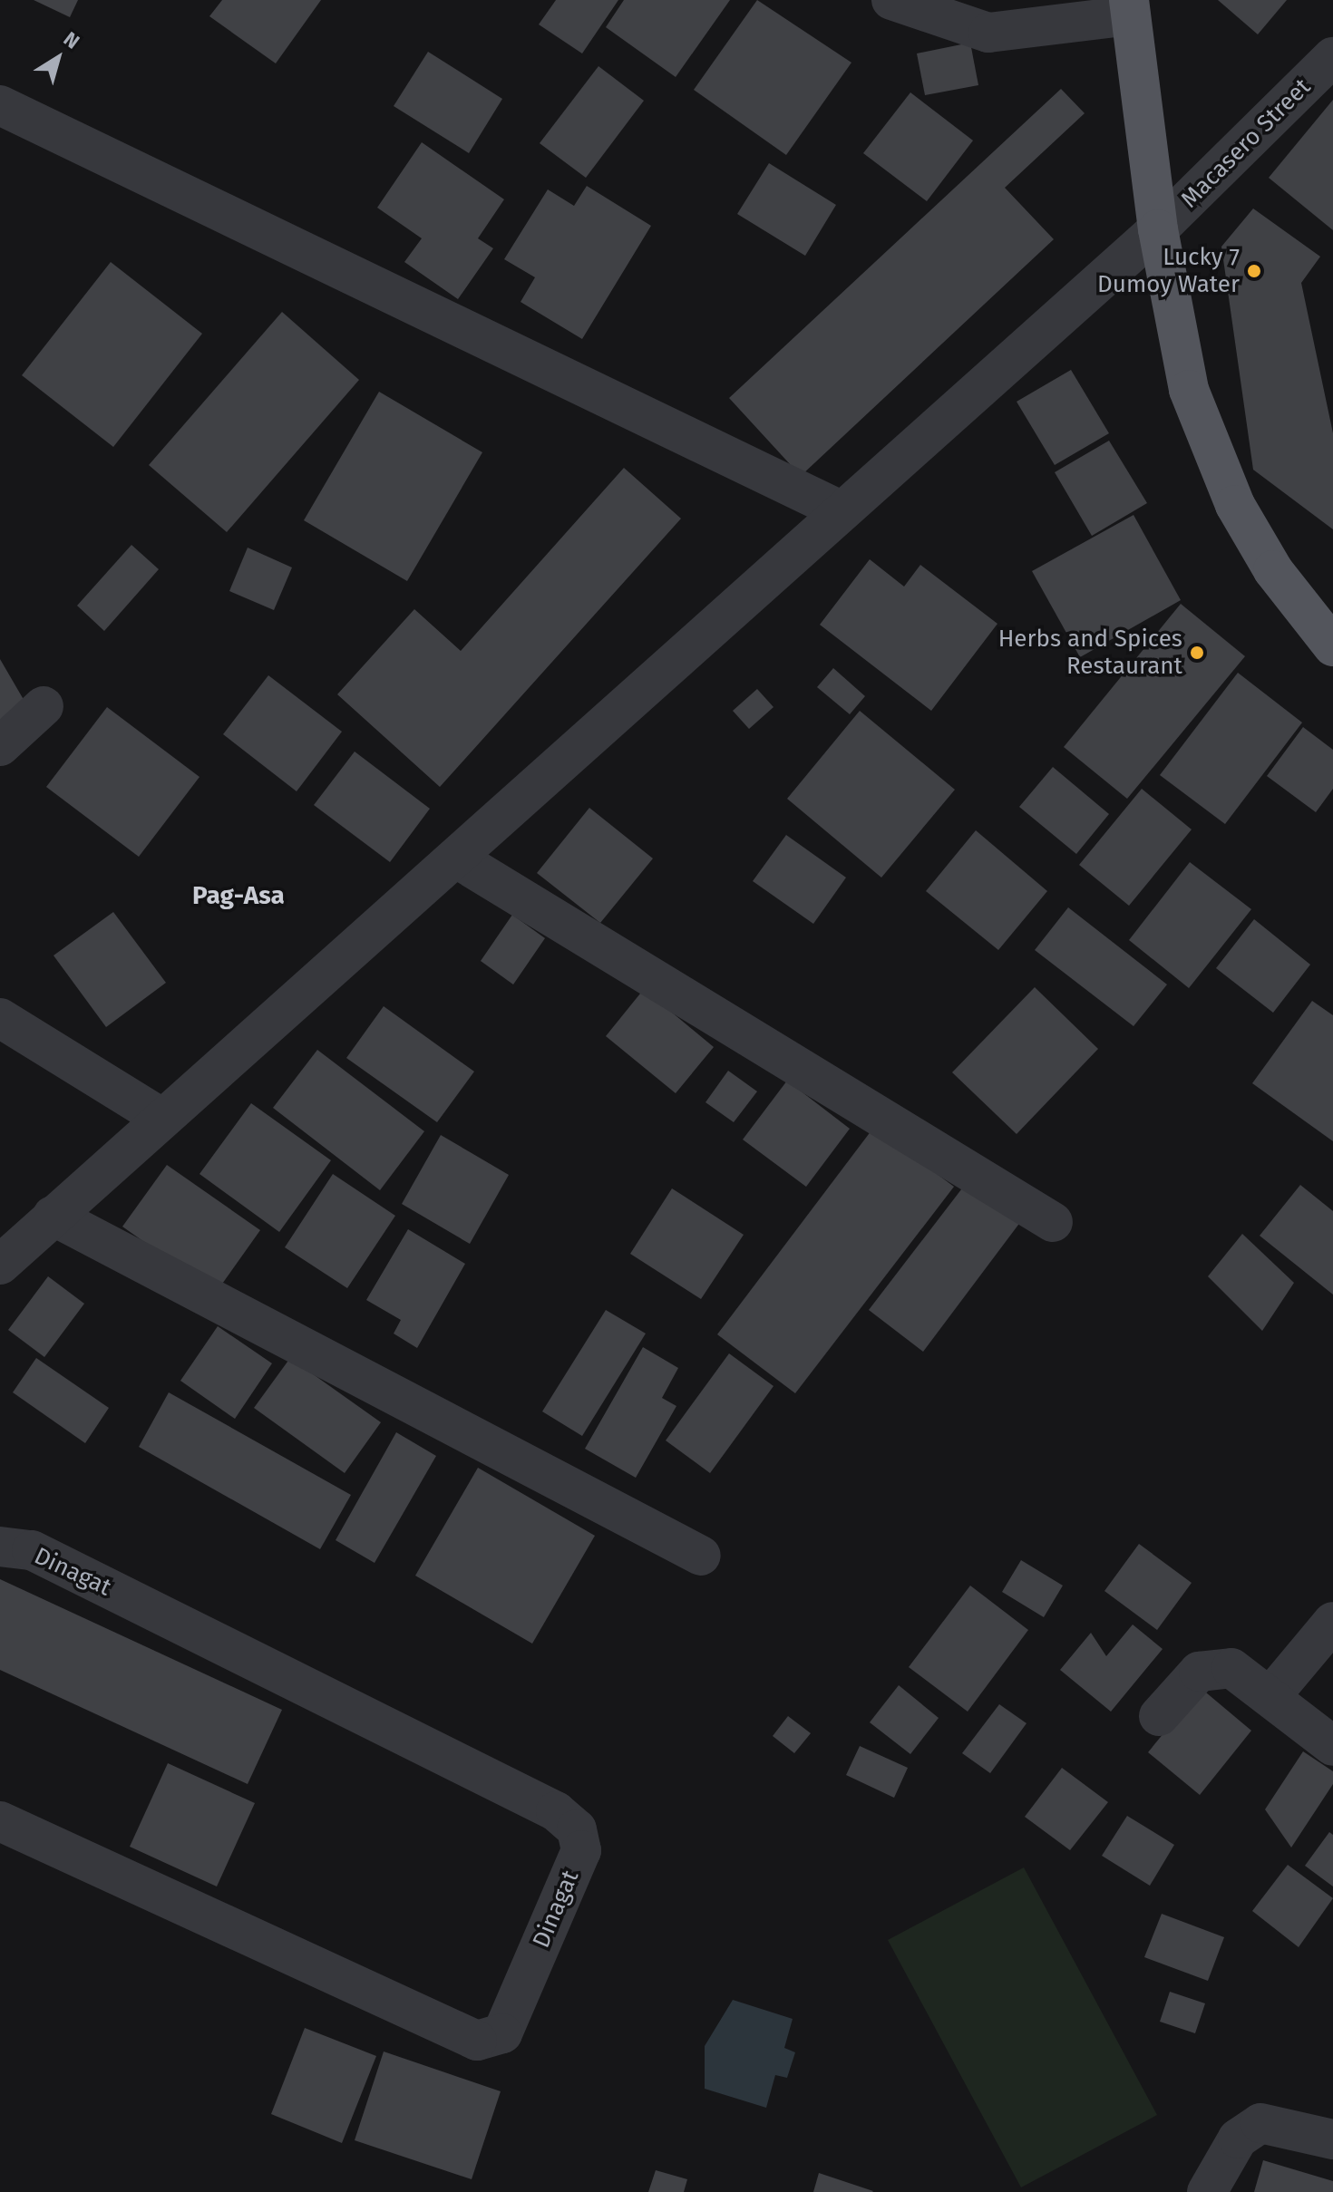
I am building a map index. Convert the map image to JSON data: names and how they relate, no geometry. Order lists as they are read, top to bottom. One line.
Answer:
{"streets":{"street":["Macasero Street","Dinagat"]},"districts":["Pag-Asa"],"places":["Lucky 7 Dumoy Water","Herbs and Spices Restaurant"],"north":"top right"}
